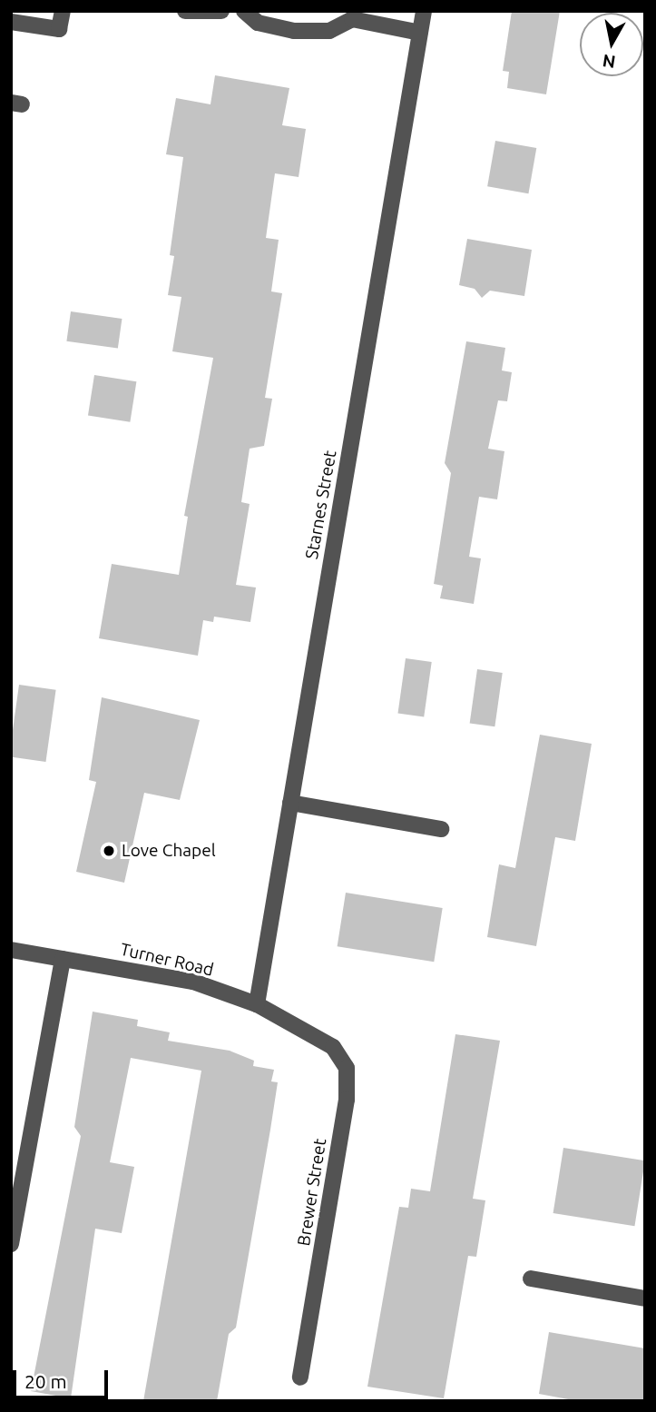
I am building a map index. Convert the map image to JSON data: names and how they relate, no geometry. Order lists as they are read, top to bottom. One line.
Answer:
{"streets":{"street":["Starnes Street","Turner Road","Brewer Street"]},"crossings":[["Starnes Street","Turner Road"],["Turner Road","Brewer Street"]],"places":["Love Chapel"],"scale_bar":"20 m","north":"bottom"}
